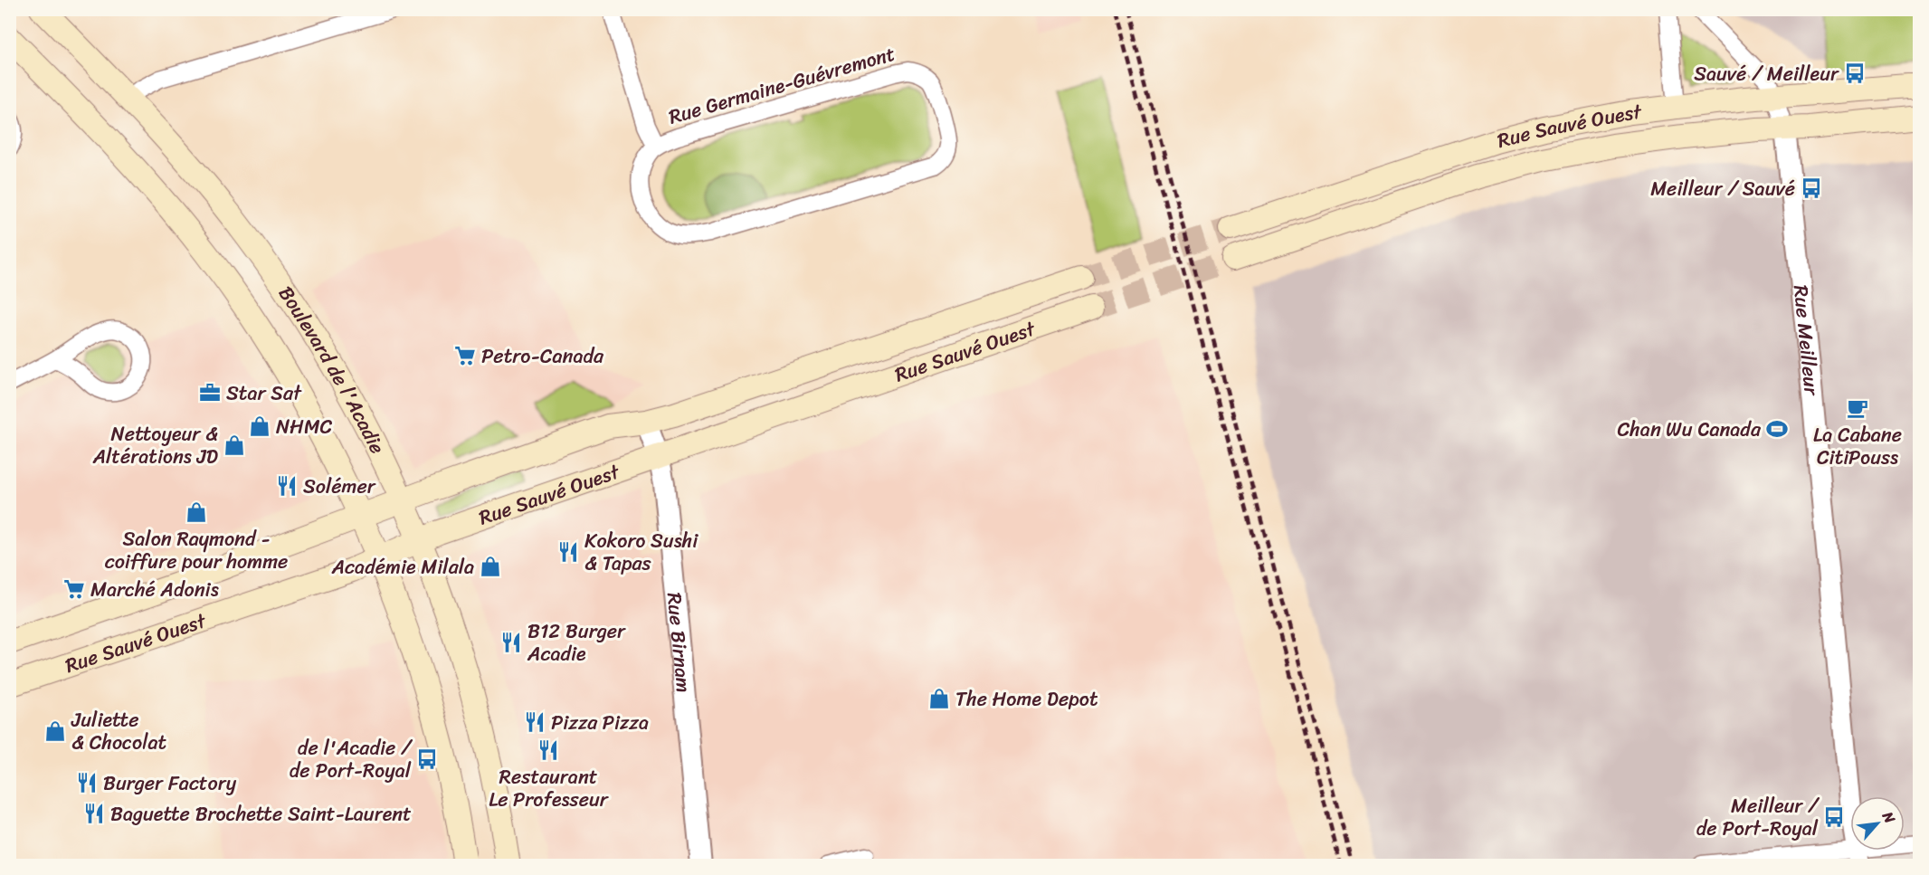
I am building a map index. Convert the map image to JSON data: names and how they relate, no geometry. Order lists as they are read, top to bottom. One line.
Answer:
{"streets":{"main road":["Rue Sauvé Ouest","Boulevard de l'Acadie"],"street":["Rue Germaine-Guévremont","Rue Meilleur","Rue Birnam"]},"crossings":[["Rue Sauvé Ouest","Rue Meilleur"],["Rue Sauvé Ouest","Boulevard de l'Acadie"],["Rue Sauvé Ouest","Rue Birnam"]],"places":{"bus stop":["Sauvé / Meilleur","Meilleur / Sauvé","de l'Acadie / de Port-Royal","Meilleur / de Port-Royal"],"supermarket":["Petro-Canada","Marché Adonis"],"office":["Star Sat"],"cafe":["La Cabane CitiPouss"],"shop":["NHMC","Nettoyeur & Altérations JD","Salon Raymond - coiffure pour homme","Académie Milala","The Home Depot","Juliette & Chocolat"],"sports":["Chan Wu Canada"],"restaurant":["Solémer","Kokoro Sushi & Tapas","B12 Burger Acadie","Pizza Pizza","Restaurant Le Professeur","Burger Factory","Baguette Brochette Saint-Laurent"]},"north":"top right"}
